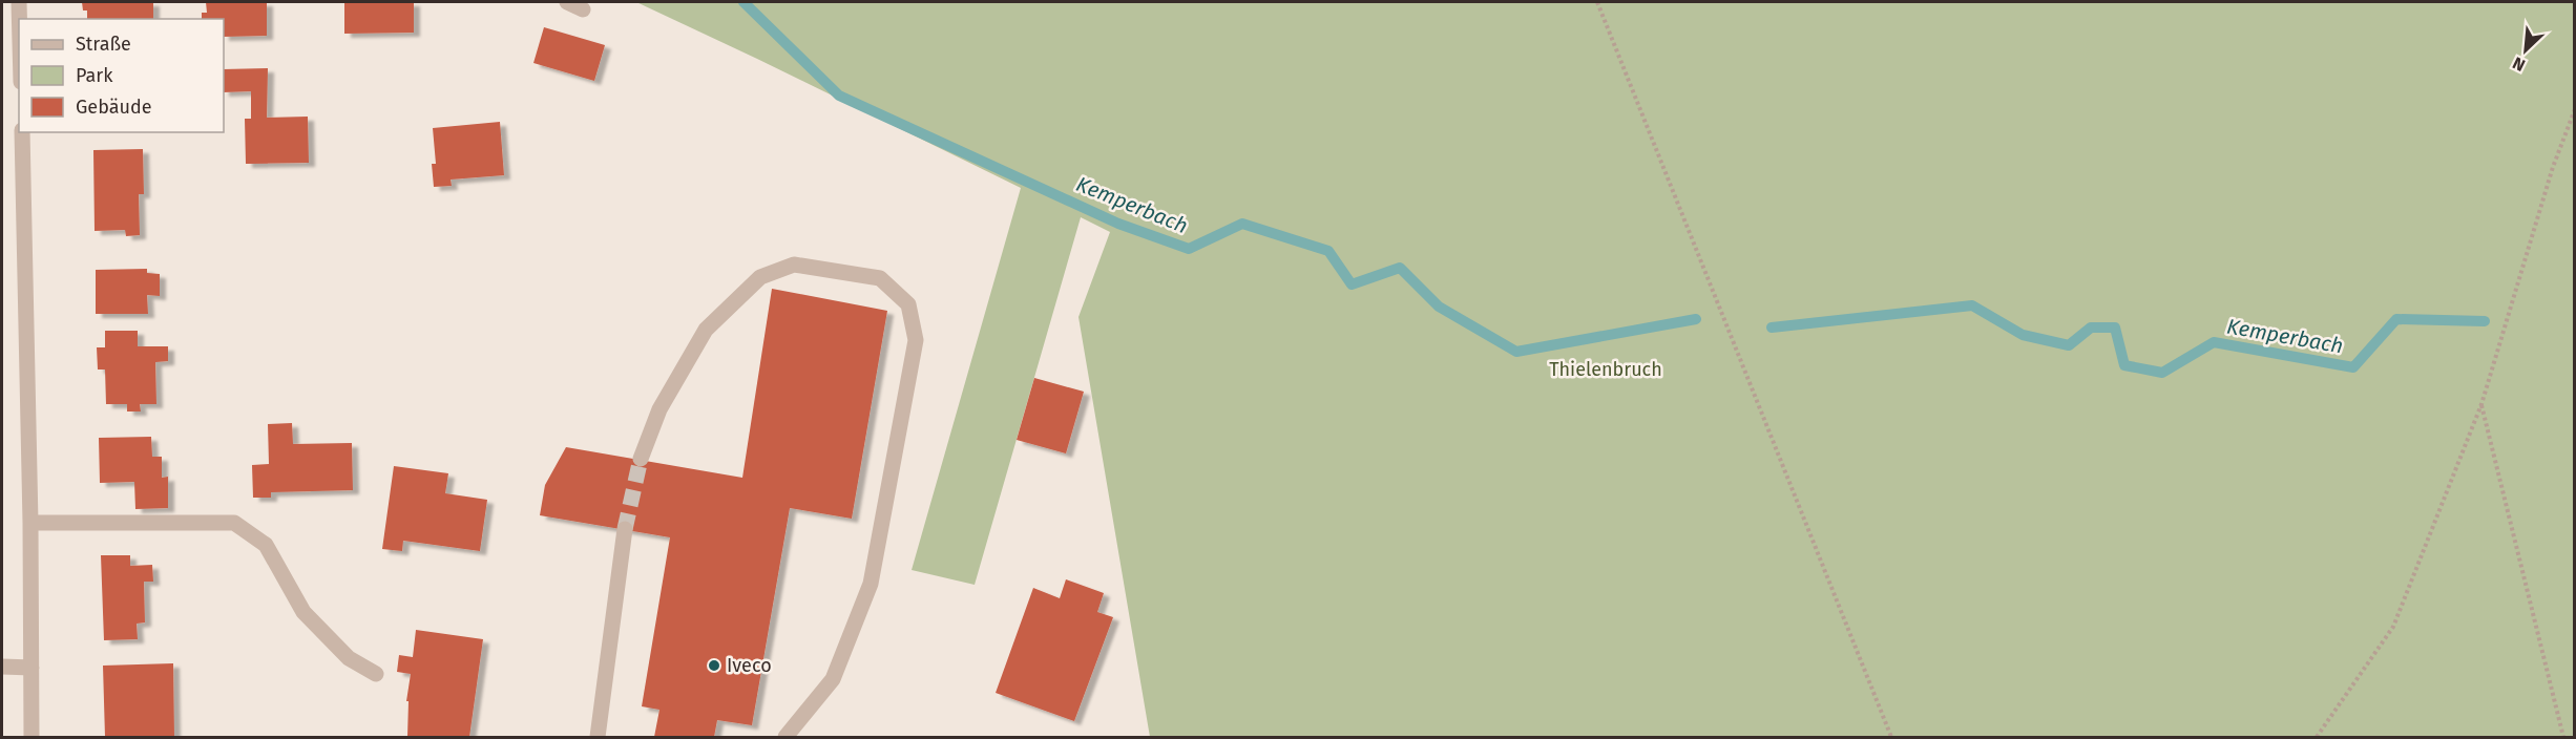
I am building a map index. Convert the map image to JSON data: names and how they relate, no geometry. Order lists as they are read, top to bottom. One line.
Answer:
{"water":["Kemperbach"],"parks":["Thielenbruch"],"places":["Iveco"],"legend":["Straße","Park","Gebäude"],"north":"bottom left"}
